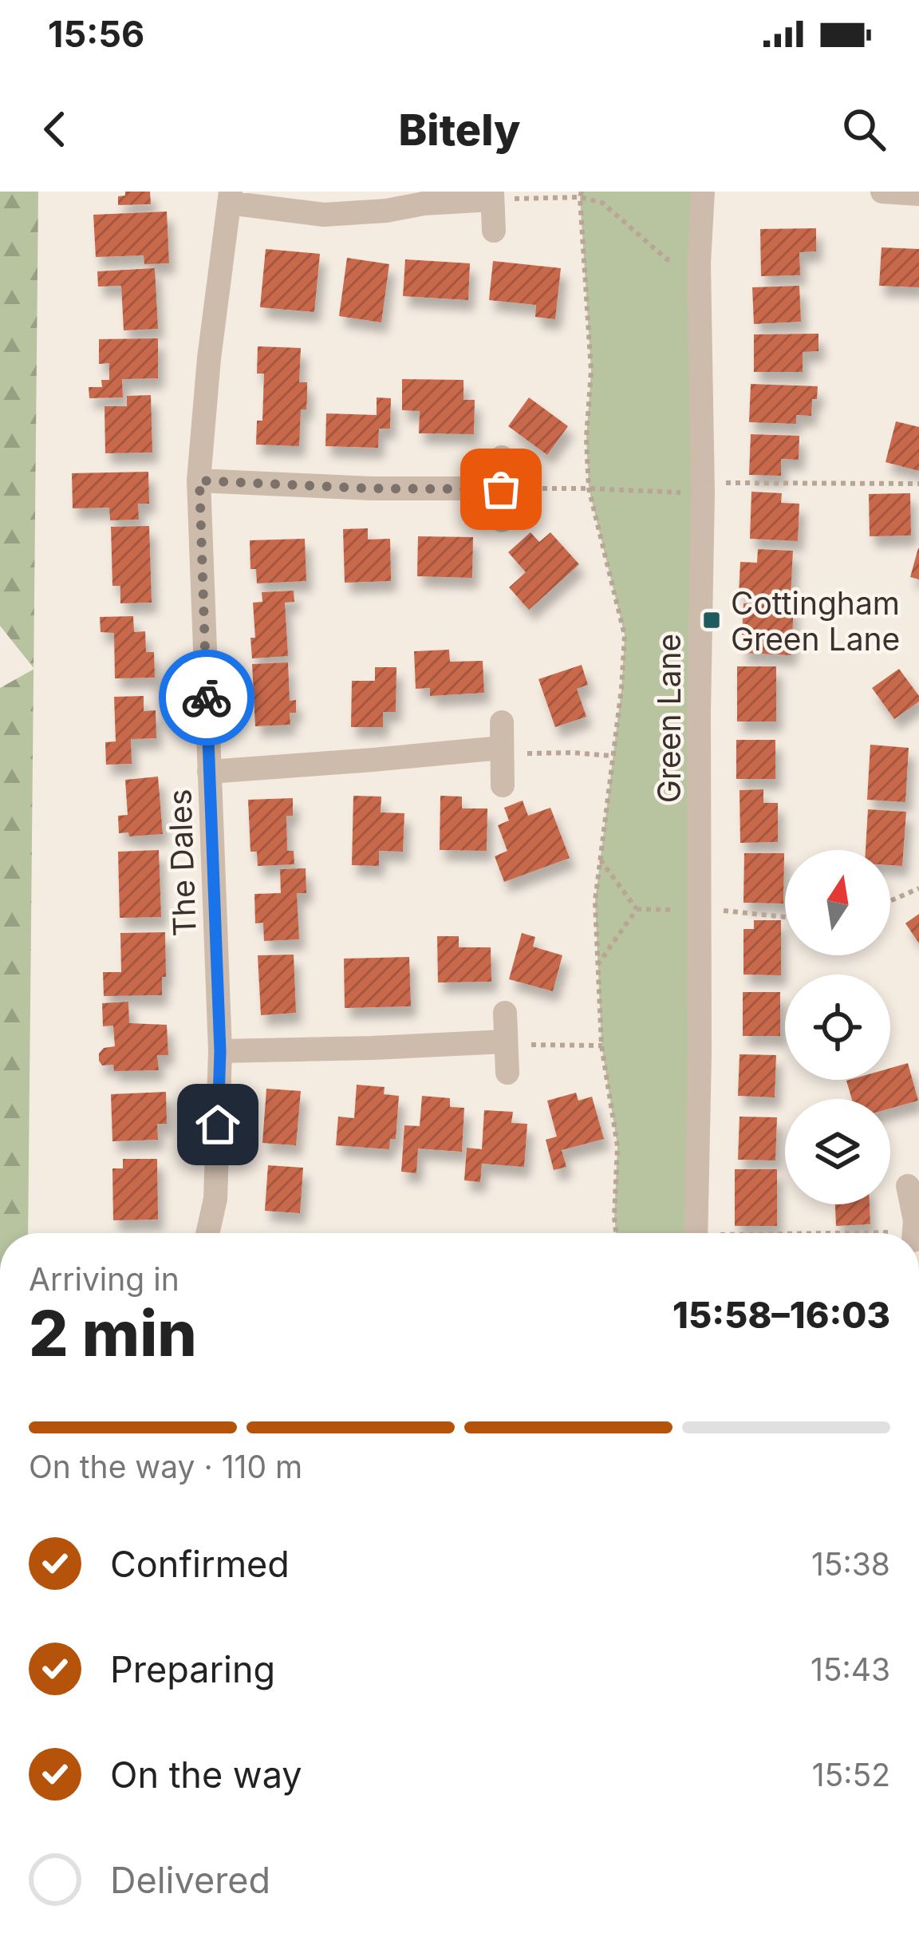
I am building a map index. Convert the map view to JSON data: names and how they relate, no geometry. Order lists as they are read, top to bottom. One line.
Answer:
{"streets":{"street":["Green Lane","The Dales"]},"places":{"transit":["Cottingham Green Lane"]},"north":"top","page":{"status":"15:56","header":"Bitely","heading":["2 min","Arriving in","15:58–16:03"],"bar":"On the way · 110 m","list":[["Confirmed","15:38"],["Preparing","15:43"],["On the way","15:52"],"Delivered"]}}
